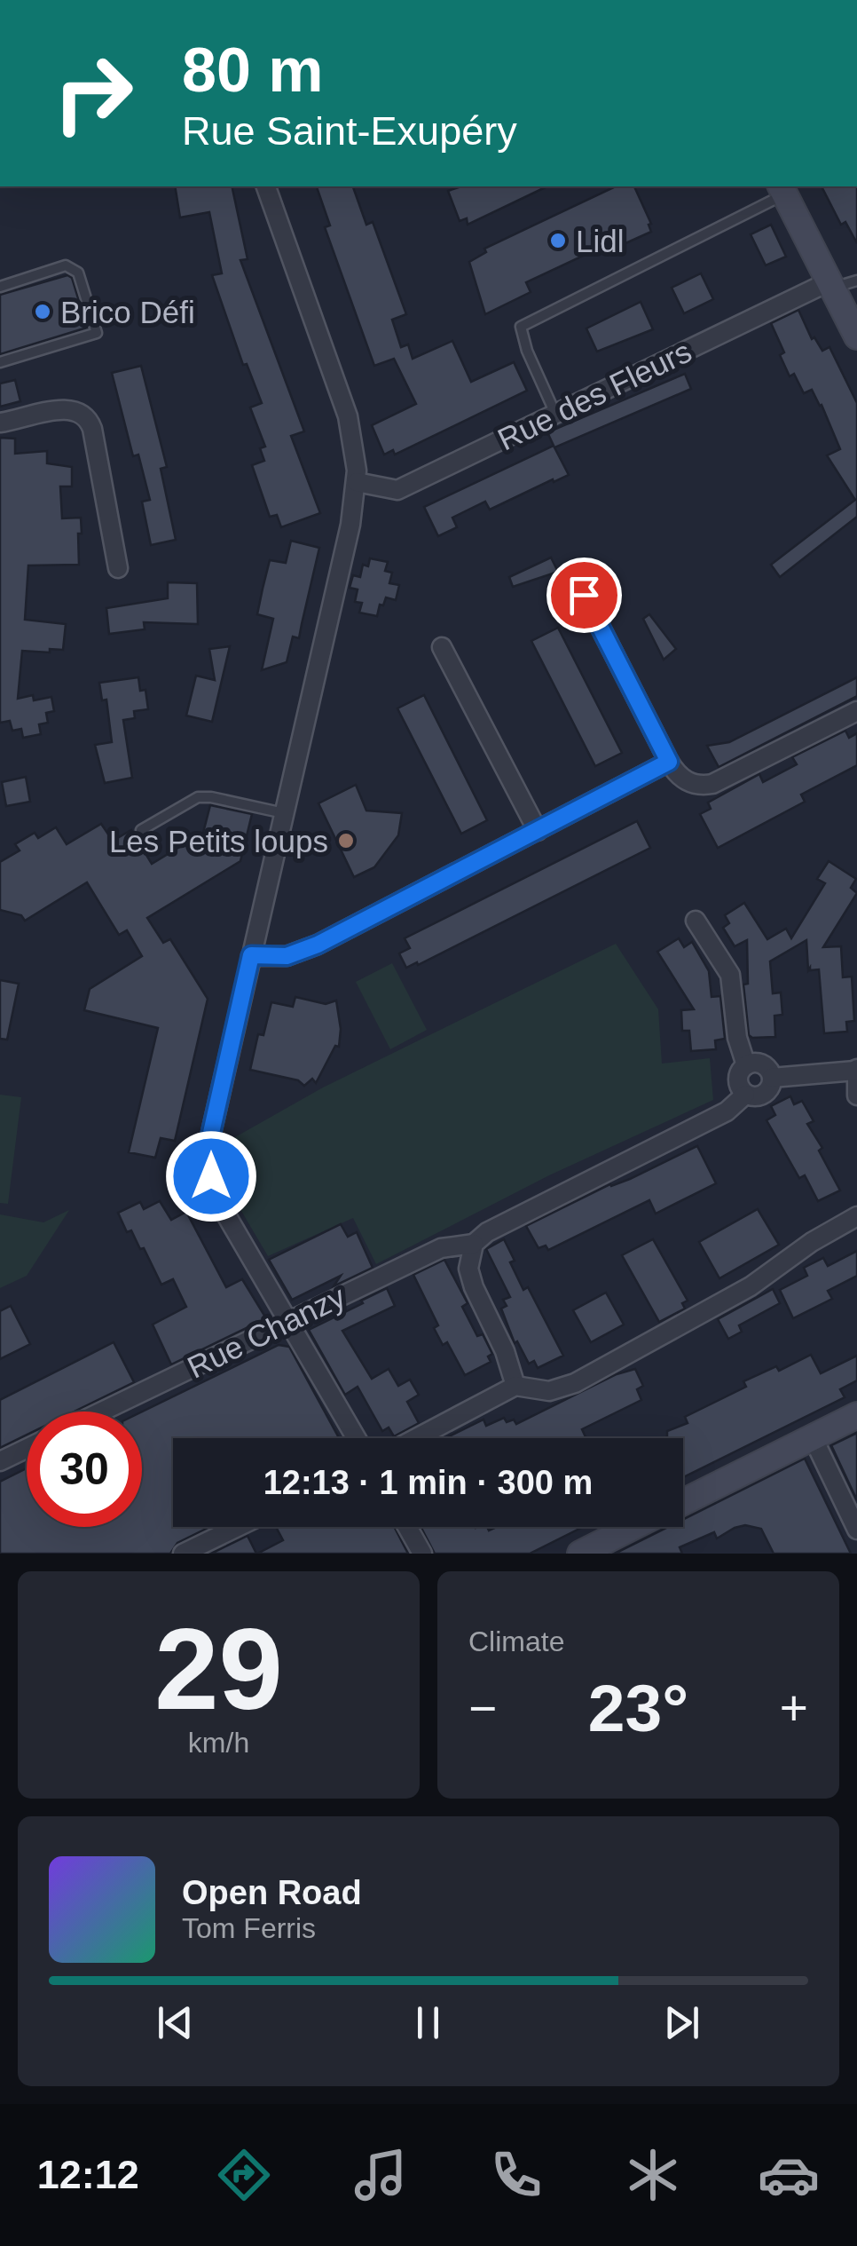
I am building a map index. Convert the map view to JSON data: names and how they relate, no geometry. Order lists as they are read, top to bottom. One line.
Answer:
{"streets":{"street":["Rue des Fleurs","Rue Chanzy"]},"places":["Lidl","Brico Défi","Les Petits loups"],"page":{"turn":["80 m","Rue Saint-Exupéry"],"limit":"30","trip":"12:13 · 1 min · 300 m","tile":[["29","km/h"],"Climate"],"heat":["−","23°","+"],"song":["Open Road","Tom Ferris"],"tabs":"12:12"}}
